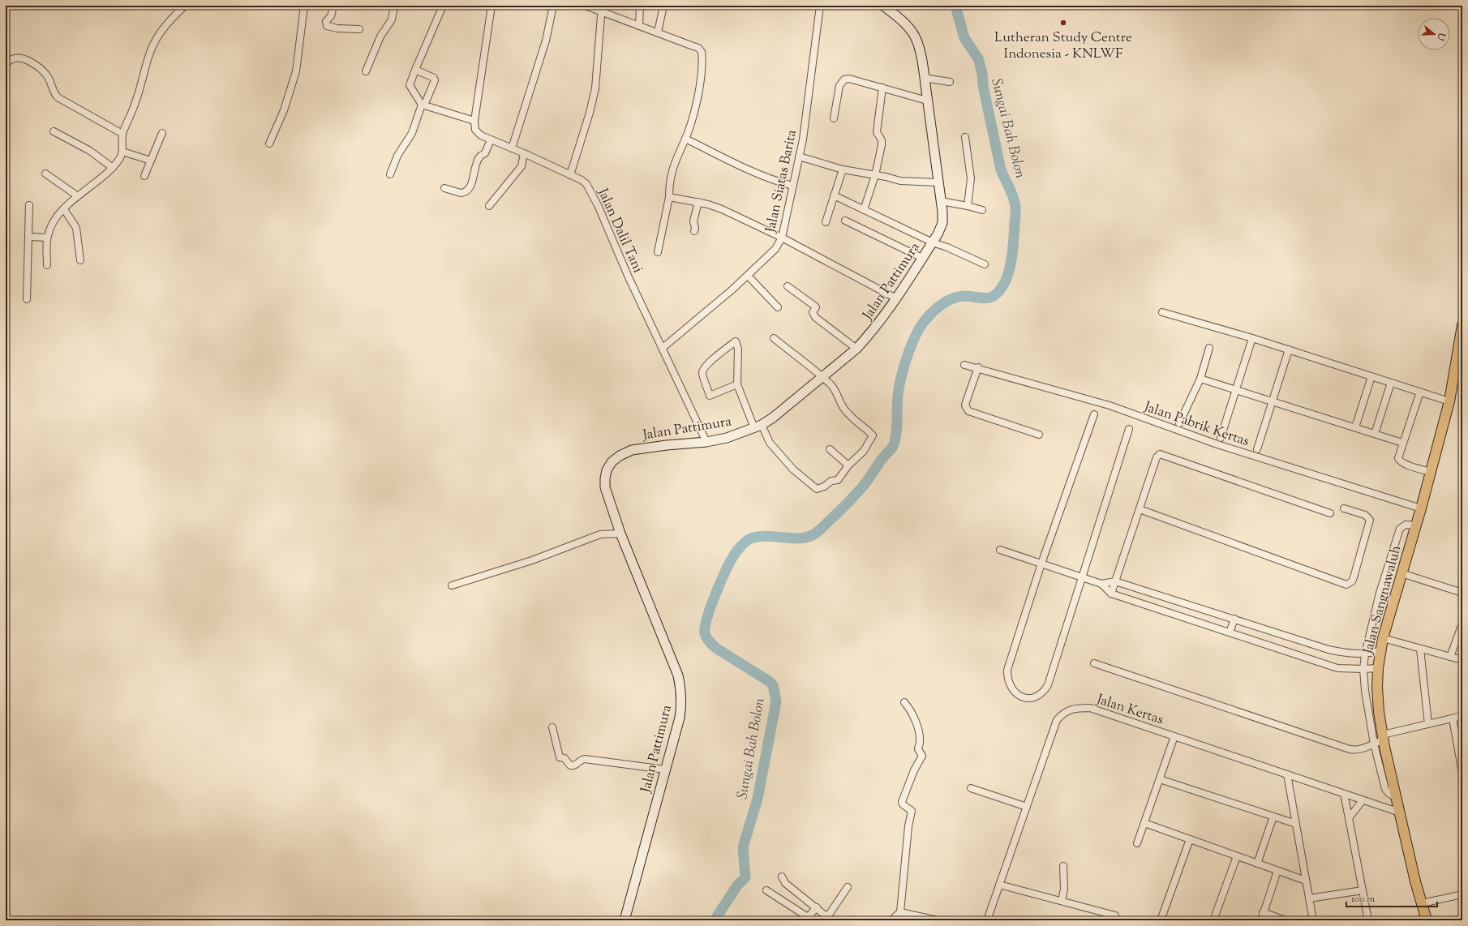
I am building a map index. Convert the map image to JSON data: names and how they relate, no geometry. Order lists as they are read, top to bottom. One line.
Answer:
{"streets":{"main road":["Jalan Sangnawaluh"],"street":["Jalan Siatas Barita","Jalan Dalil Tani","Jalan Pattimura","Jalan Pabrik Kertas","Jalan Kertas"]},"crossings":[["Jalan Siatas Barita","Jalan Dalil Tani"],["Jalan Dalil Tani","Jalan Pattimura"],["Jalan Pabrik Kertas","Jalan Sangnawaluh"],["Jalan Sangnawaluh","Jalan Kertas"]],"water":["Sungai Bah Bolon"],"places":["Lutheran Study Centre Indonesia - KNLWF"],"scale_bar":"100 m","north":"right"}
